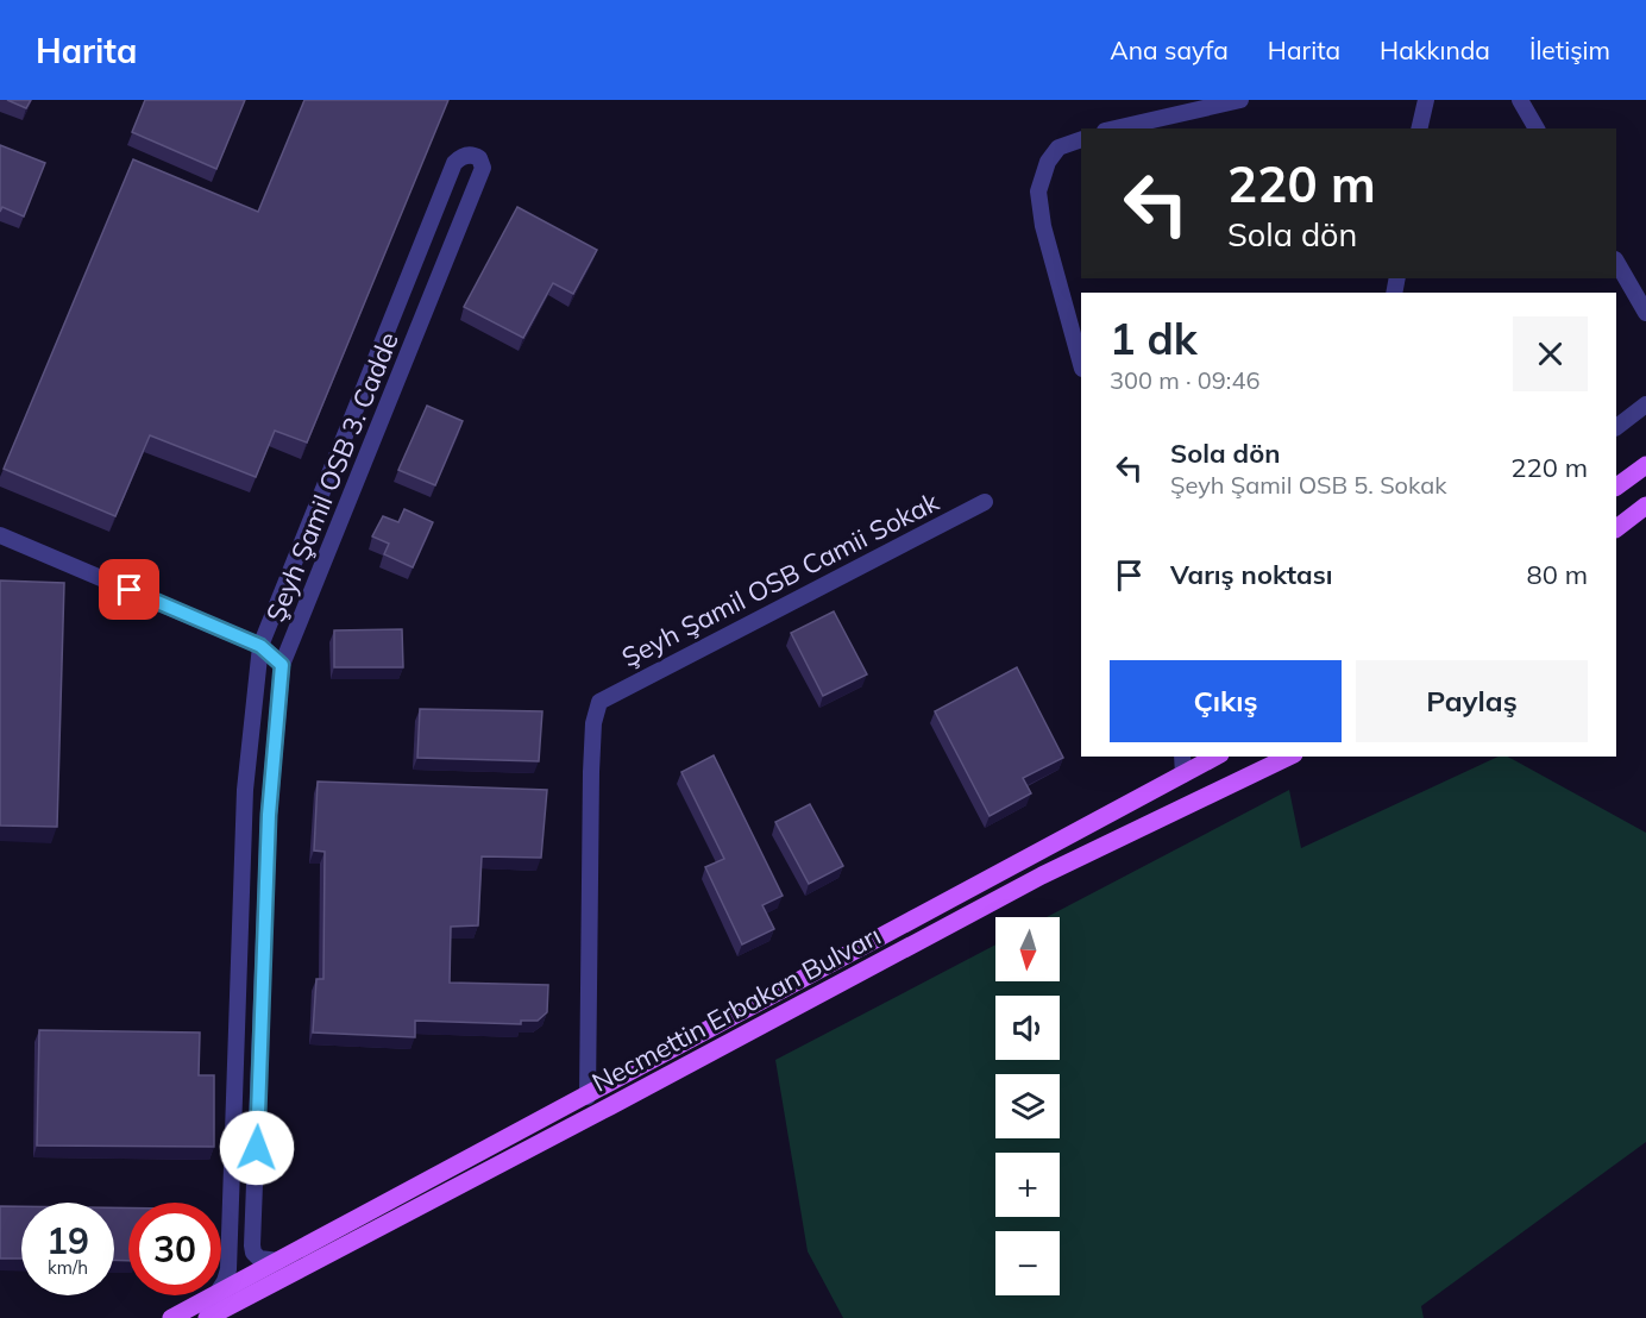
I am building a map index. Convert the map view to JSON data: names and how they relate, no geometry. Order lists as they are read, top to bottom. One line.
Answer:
{"streets":{"main road":["Necmettin Erbakan Bulvarı"],"street":["Şeyh Şamil OSB 3. Cadde","Şeyh Şamil OSB Camii Sokak"]},"crossings":[["Şeyh Şamil OSB 3. Cadde","Necmettin Erbakan Bulvarı"],["Şeyh Şamil OSB Camii Sokak","Necmettin Erbakan Bulvarı"]],"north":"bottom","page":{"header":"Harita","nav":["Ana sayfa","Harita","Hakkında","İletişim"],"turn":["220 m","Sola dön"],"heading":["1 dk","300 m · 09:46"],"list":[{"name":"Sola dön","note":"Şeyh Şamil OSB 5. Sokak","value":"220 m"},{"name":"Varış noktası","value":"80 m"}],"buttons":["Çıkış","Paylaş"],"map_buttons":["+","−"],"speed":"19 km/h","limit":"30"}}
